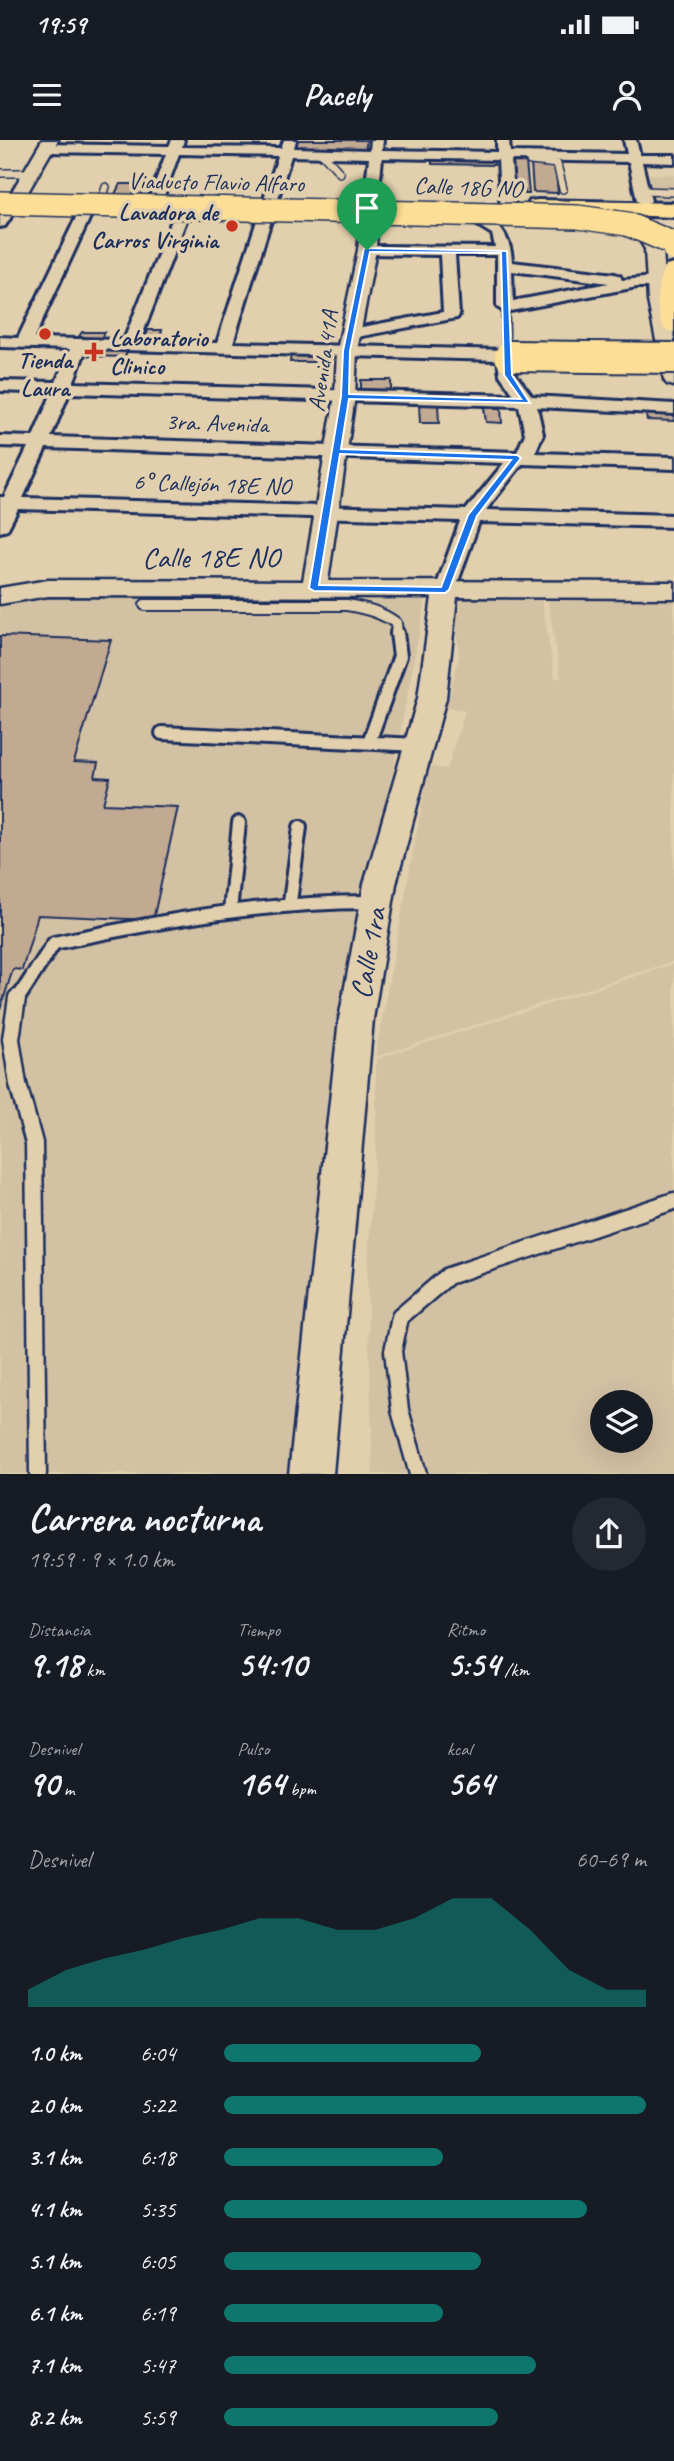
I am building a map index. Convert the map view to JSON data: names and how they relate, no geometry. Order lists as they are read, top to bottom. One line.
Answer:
{"streets":{"main road":["Viaducto Flavio Alfaro"],"street":["Calle 18G NO","Avenida 41A","3ra. Avenida","6° Callejón 18E NO","Calle 18E NO","Calle 1ra"]},"crossings":[["Viaducto Flavio Alfaro","Calle 18G NO"],["Calle 18G NO","Avenida 41A"],["Avenida 41A","3ra. Avenida"],["Avenida 41A","6° Callejón 18E NO"],["Avenida 41A","Calle 18E NO"],["3ra. Avenida","Calle 1ra"],["6° Callejón 18E NO","Calle 1ra"],["Calle 18E NO","Calle 1ra"]],"places":{"other":["Lavadora de Carros Virginia","Tienda Laura"],"health":["Laboratorio Clinico"]},"page":{"status":"19:59","header":"Pacely","heading":["Carrera nocturna","19:59 · 9 × 1.0 km"],"stats":[["Distancia","9.18 km"],["Tiempo","54:10"],["Ritmo","5:54 /km"],["Desnivel","90 m"],["Pulso","164 bpm"],["kcal","564"]],"chart":["Desnivel","60–69 m"],"list":[{"name":"1.0 km","note":"6:04"},{"name":"2.0 km","note":"5:22"},{"name":"3.1 km","note":"6:18"},{"name":"4.1 km","note":"5:35"},{"name":"5.1 km","note":"6:05"},{"name":"6.1 km","note":"6:19"},{"name":"7.1 km","note":"5:47"},{"name":"8.2 km","note":"5:59"}]}}
